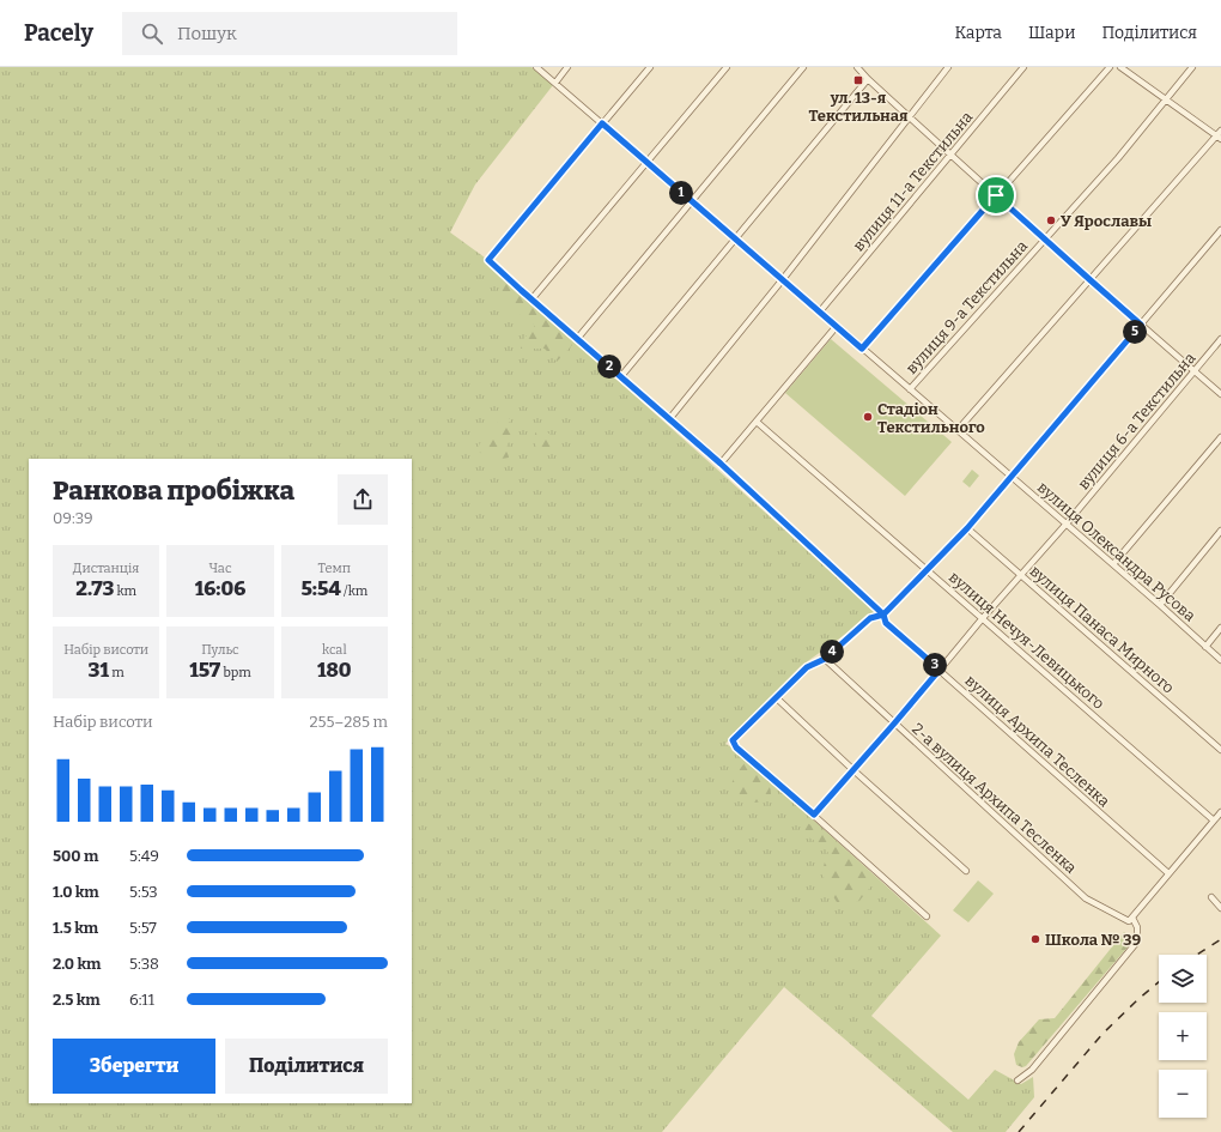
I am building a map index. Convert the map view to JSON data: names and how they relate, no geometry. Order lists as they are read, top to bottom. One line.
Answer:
{"streets":{"street":["вулиця 11-а Текстильна","вулиця 9-а Текстильна","вулиця 6-а Текстильна","вулиця Олександра Русова","вулиця Панаса Мирного","вулиця Нечуя-Левицького","вулиця Архипа Тесленка","2-а вулиця Архипа Тесленка"]},"crossings":[["вулиця 11-а Текстильна","вулиця Олександра Русова"],["вулиця 9-а Текстильна","вулиця Олександра Русова"],["вулиця 6-а Текстильна","вулиця Олександра Русова"],["вулиця 6-а Текстильна","вулиця Панаса Мирного"],["вулиця 6-а Текстильна","вулиця Нечуя-Левицького"],["вулиця 6-а Текстильна","вулиця Архипа Тесленка"],["вулиця 6-а Текстильна","2-а вулиця Архипа Тесленка"],["вулиця Олександра Русова","вулиця Архипа Тесленка"]],"places":{"transit":["ул. 13-я Текстильная"],"other":["У Ярославы","Стадіон Текстильного","Школа № 39"]},"page":{"header":"Pacely","search":"Пошук","nav":["Карта","Шари","Поділитися"],"pins":["1","5","2","4","3"],"heading":["Ранкова пробіжка","09:39"],"stats":[["Дистанція","2.73 km"],["Час","16:06"],["Темп","5:54 /km"],["Набір висоти","31 m"],["Пульс","157 bpm"],["kcal","180"]],"chart":["Набір висоти","255–285 m"],"list":[{"name":"500 m","note":"5:49"},{"name":"1.0 km","note":"5:53"},{"name":"1.5 km","note":"5:57"},{"name":"2.0 km","note":"5:38"},{"name":"2.5 km","note":"6:11"}],"map_buttons":["+","−"],"buttons":["Зберегти","Поділитися"]}}
